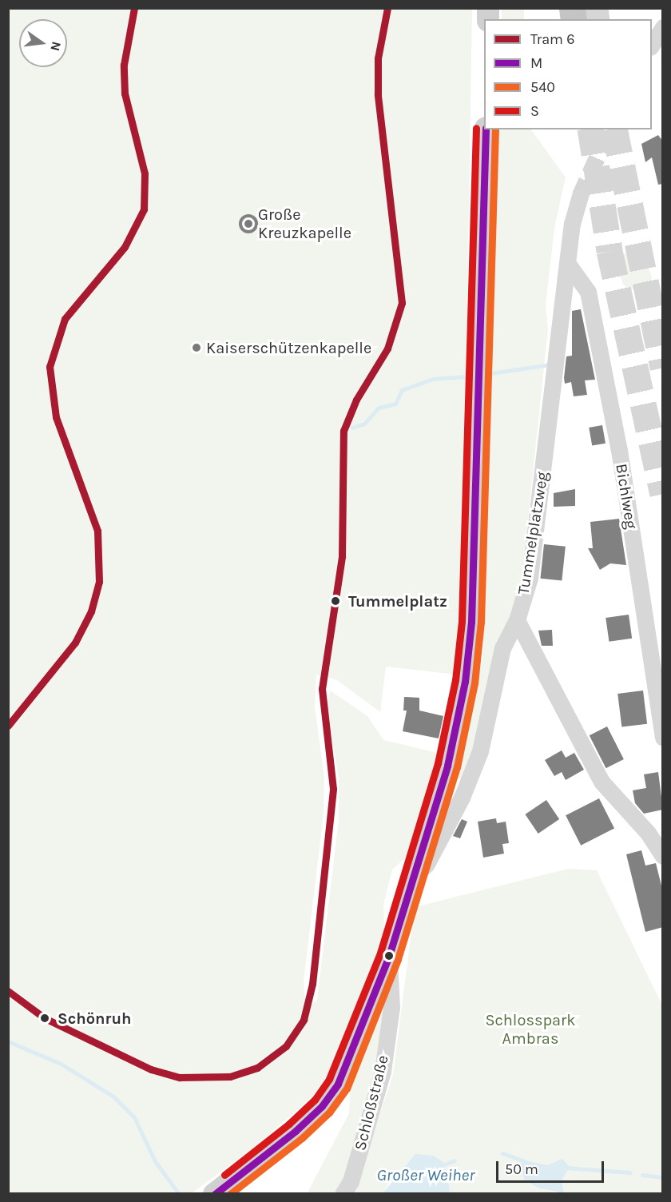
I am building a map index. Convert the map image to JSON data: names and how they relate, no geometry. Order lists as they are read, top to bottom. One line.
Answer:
{"streets":{"main road":["Schloßstraße"],"street":["Bichlweg","Tummelplatzweg"]},"crossings":[["Bichlweg","Tummelplatzweg"],["Tummelplatzweg","Schloßstraße"]],"water":["Großer Weiher"],"parks":["Schlosspark Ambras"],"places":["Große Kreuzkapelle","Kaiserschützenkapelle","Tummelplatz","Schönruh"],"lines":["tram line 6","transit line S","transit line M","transit line 540"],"legend":["Tram 6","M","540","S"],"scale_bar":"50 m","north":"right"}
